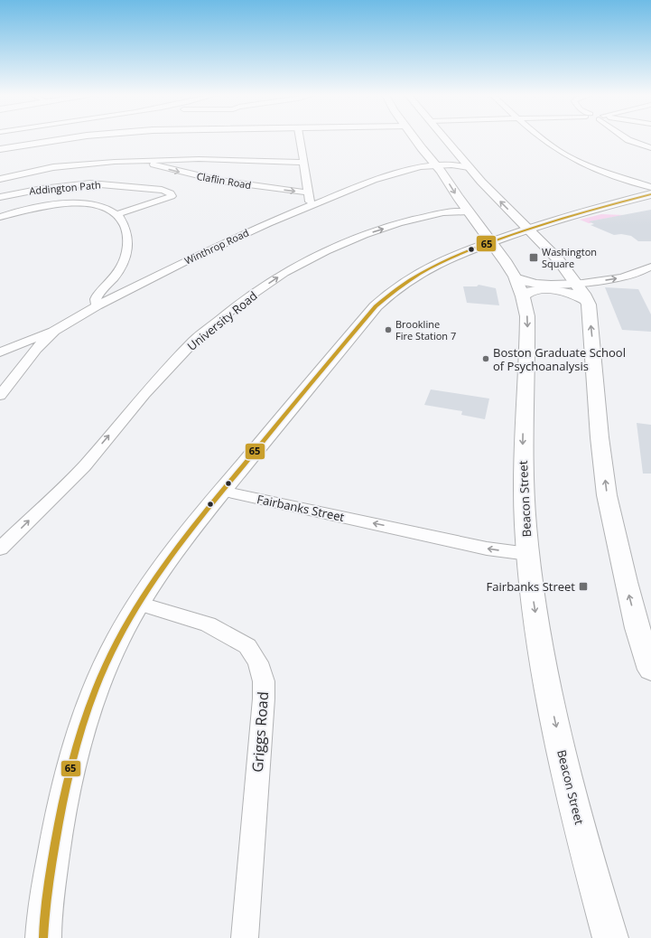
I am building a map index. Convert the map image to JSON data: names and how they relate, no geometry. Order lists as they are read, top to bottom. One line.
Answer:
{"streets":{"main road":["Beacon Street"],"street":["Claflin Road","Addington Path","Winthrop Road","University Road","Fairbanks Street","Griggs Road"]},"crossings":[["Winthrop Road","Beacon Street"],["University Road","Beacon Street"],["Beacon Street","Fairbanks Street"]],"one_way":["University Road","Fairbanks Street"],"places":{"transit":["Washington Square","Fairbanks Street"],"other":["Brookline Fire Station 7","Boston Graduate School of Psychoanalysis"]},"lines":["transit line 65"]}
